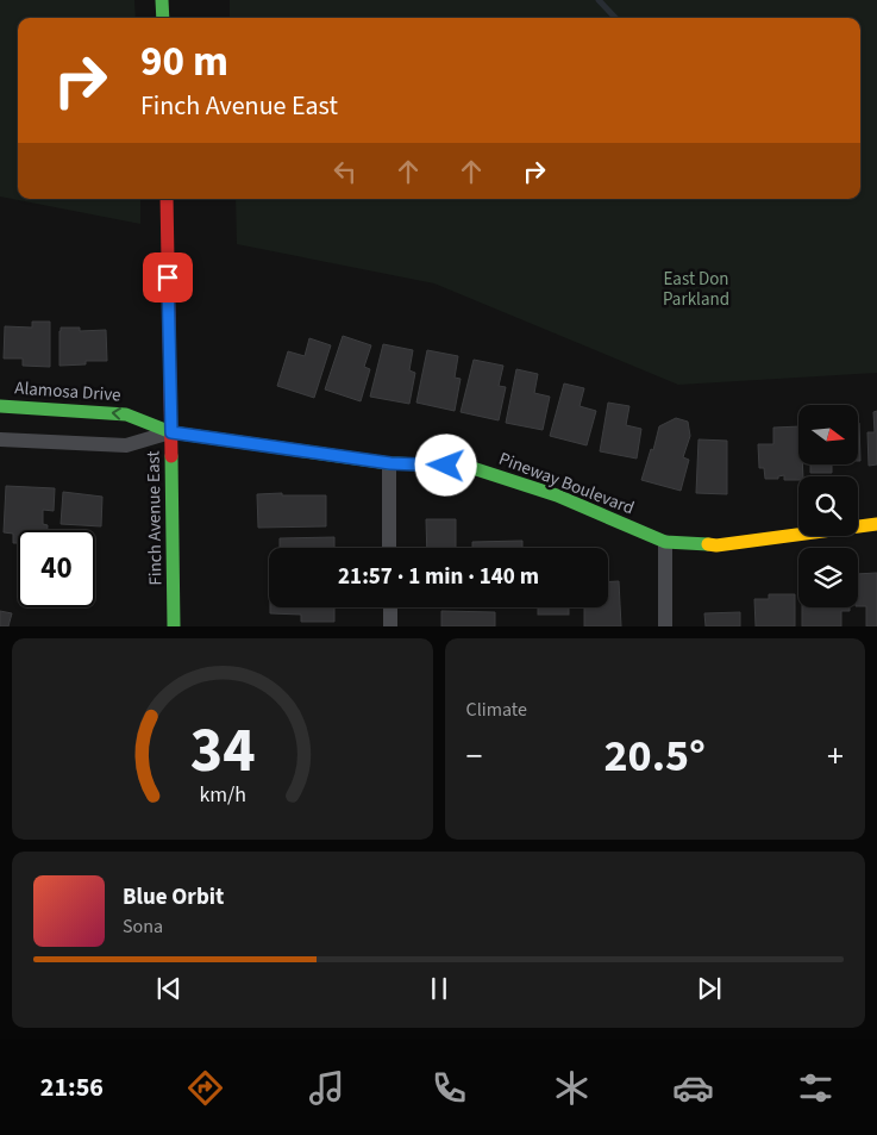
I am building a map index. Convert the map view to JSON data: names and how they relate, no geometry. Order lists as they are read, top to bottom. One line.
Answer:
{"streets":{"street":["Alamosa Drive","Pineway Boulevard","Finch Avenue East"]},"crossings":[["Alamosa Drive","Pineway Boulevard"],["Alamosa Drive","Finch Avenue East"],["Pineway Boulevard","Finch Avenue East"]],"parks":["East Don Parkland"],"north":"right","page":{"turn":["90 m","Finch Avenue East"],"limit":"40","trip":"21:57 · 1 min · 140 m","tile":"Climate","heat":["−","20.5°","+"],"song":["Blue Orbit","Sona"],"tabs":"21:56","gauge":["34","km/h"]}}
